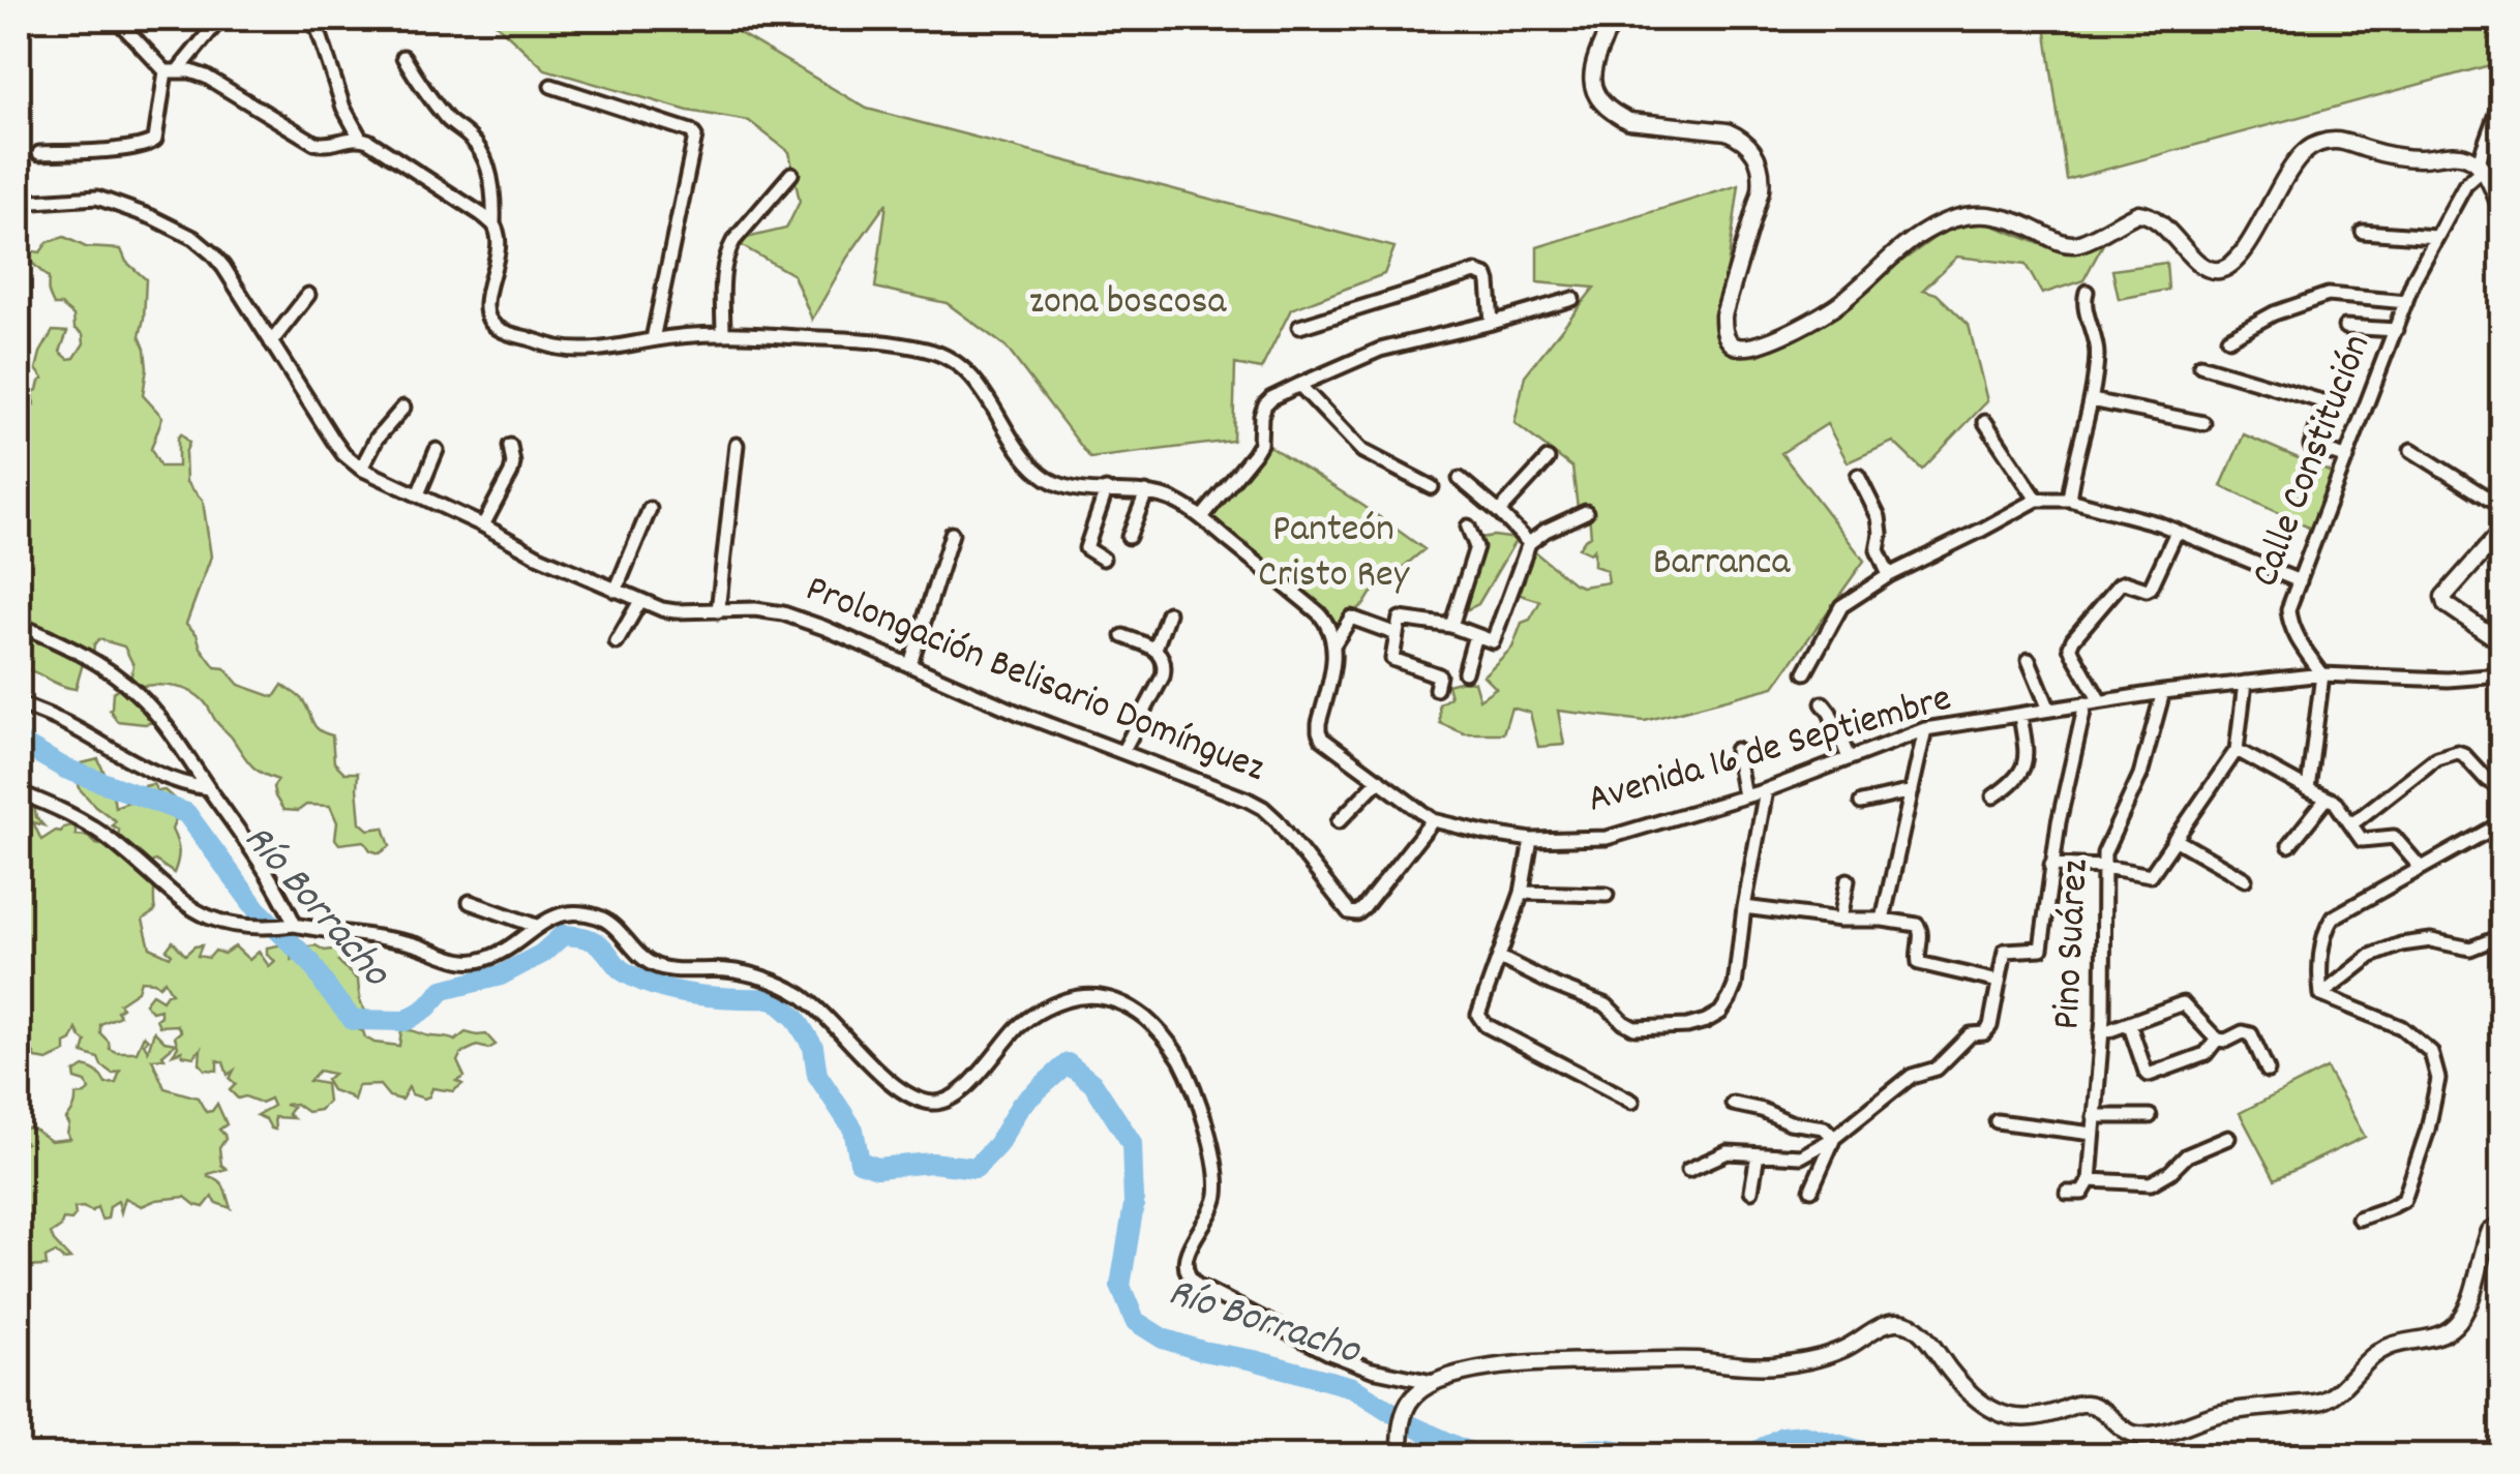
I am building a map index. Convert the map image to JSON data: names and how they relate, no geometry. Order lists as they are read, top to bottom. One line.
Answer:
{"streets":{"street":["Calle Constitución","Prolongación Belisario Domínguez","Avenida 16 de Septiembre","Pino Suárez"]},"crossings":[["Calle Constitución","Avenida 16 de Septiembre"],["Prolongación Belisario Domínguez","Avenida 16 de Septiembre"],["Avenida 16 de Septiembre","Pino Suárez"]],"water":["Río Borracho"],"parks":["zona boscosa","Panteón Cristo Rey","Barranca"]}
